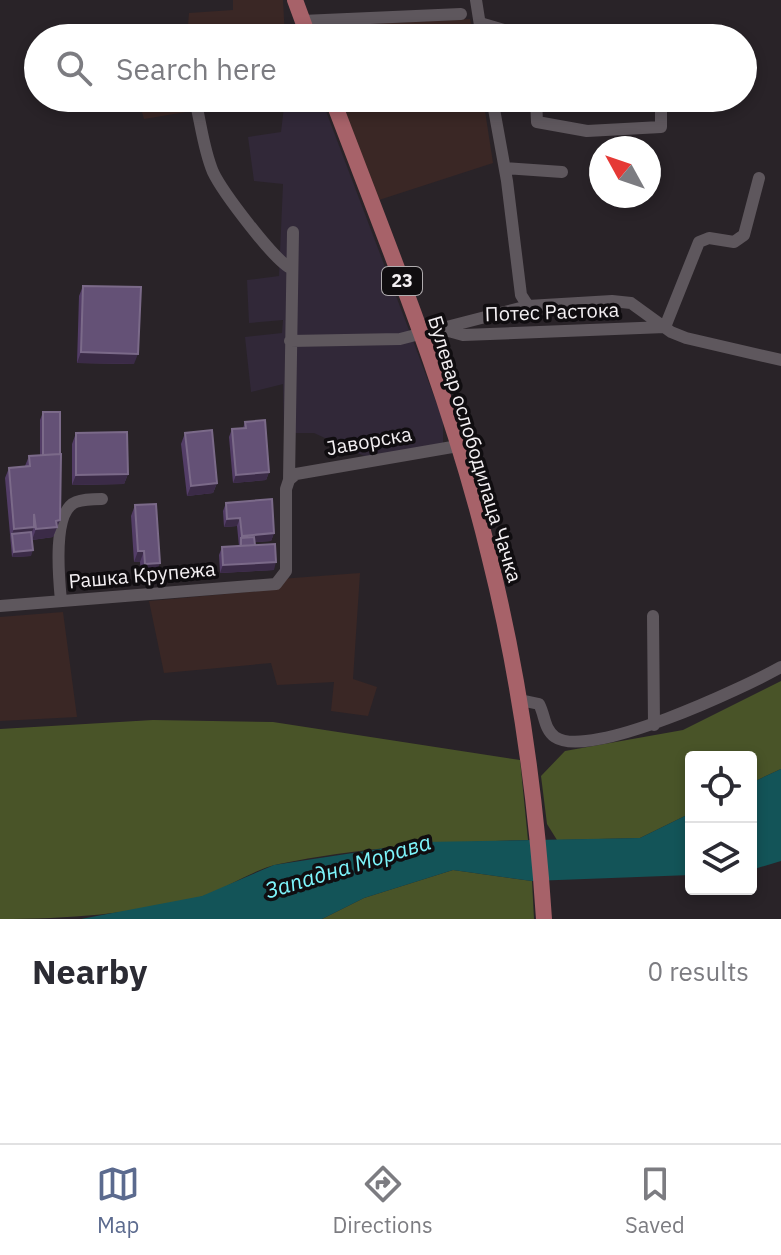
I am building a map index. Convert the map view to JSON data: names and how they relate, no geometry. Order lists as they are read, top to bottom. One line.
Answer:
{"streets":{"main road":["23","Булевар ослободилаца Чачка"],"street":["Потес Растока","Јаворска","Рашка Крупежа"]},"crossings":[["Потес Растока","Булевар ослободилаца Чачка"],["Јаворска","Булевар ослободилаца Чачка"],["Јаворска","Рашка Крупежа"]],"water":["Западна Морава"],"north":"top left","page":{"search":"Search here","heading":["Nearby","0 results"],"nav":["Map","Directions","Saved"]}}
